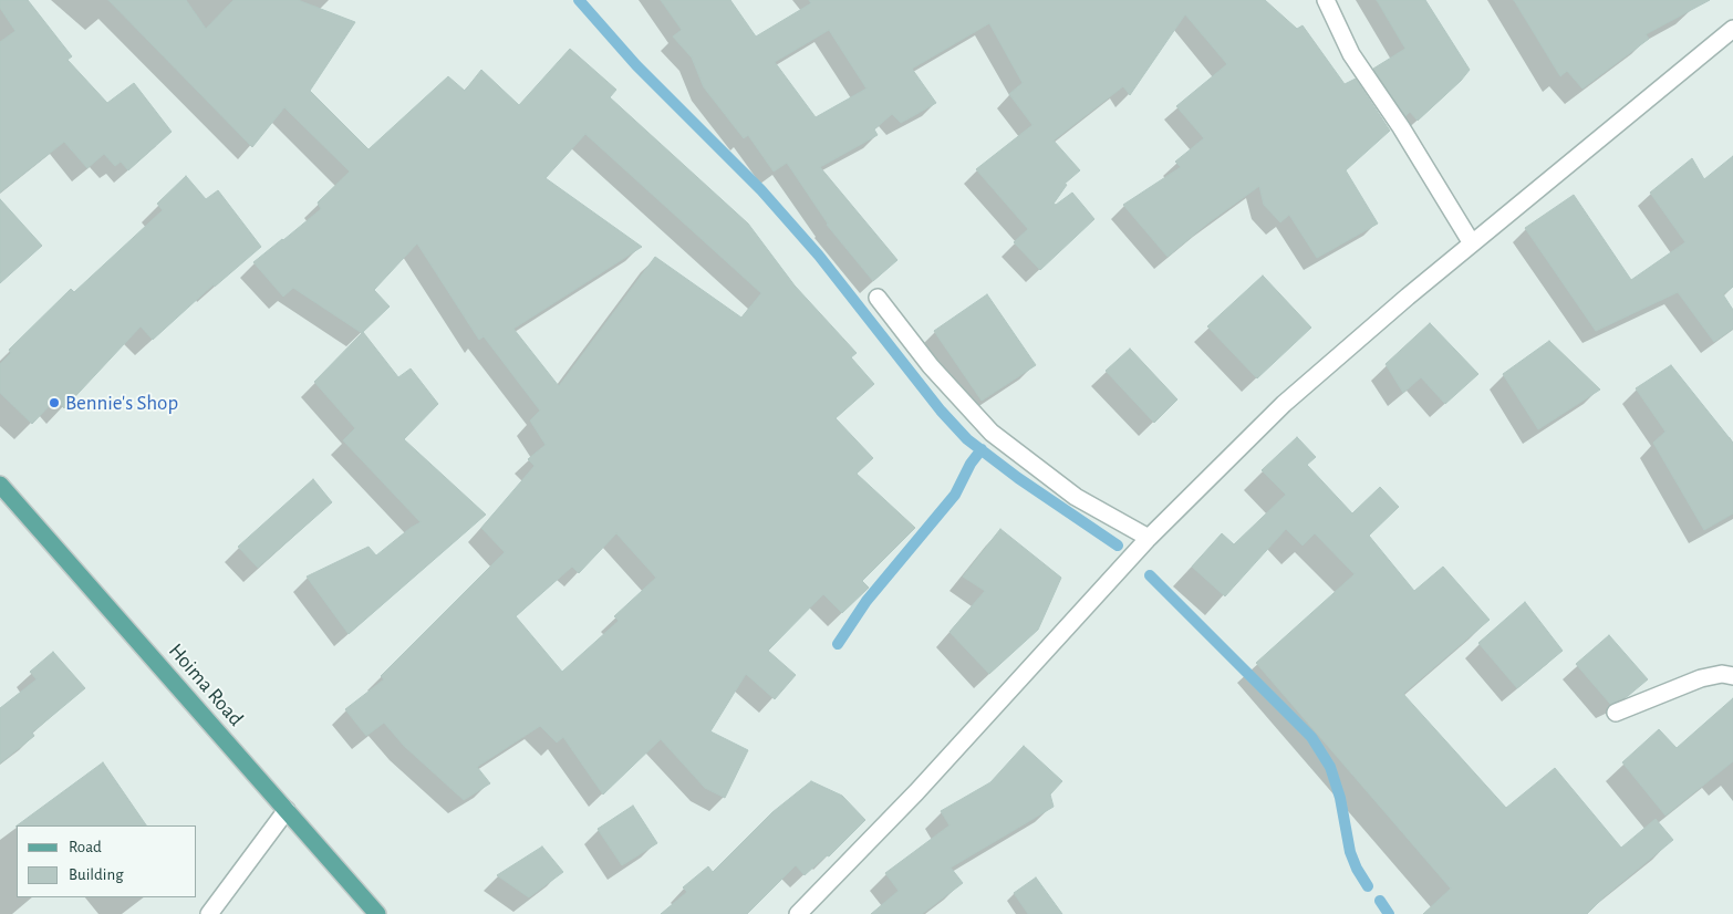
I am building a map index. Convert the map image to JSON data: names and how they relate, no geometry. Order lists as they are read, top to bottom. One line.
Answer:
{"streets":{"main road":["Hoima Road"]},"places":["Bennie's Shop"],"legend":["Road","Building"]}
